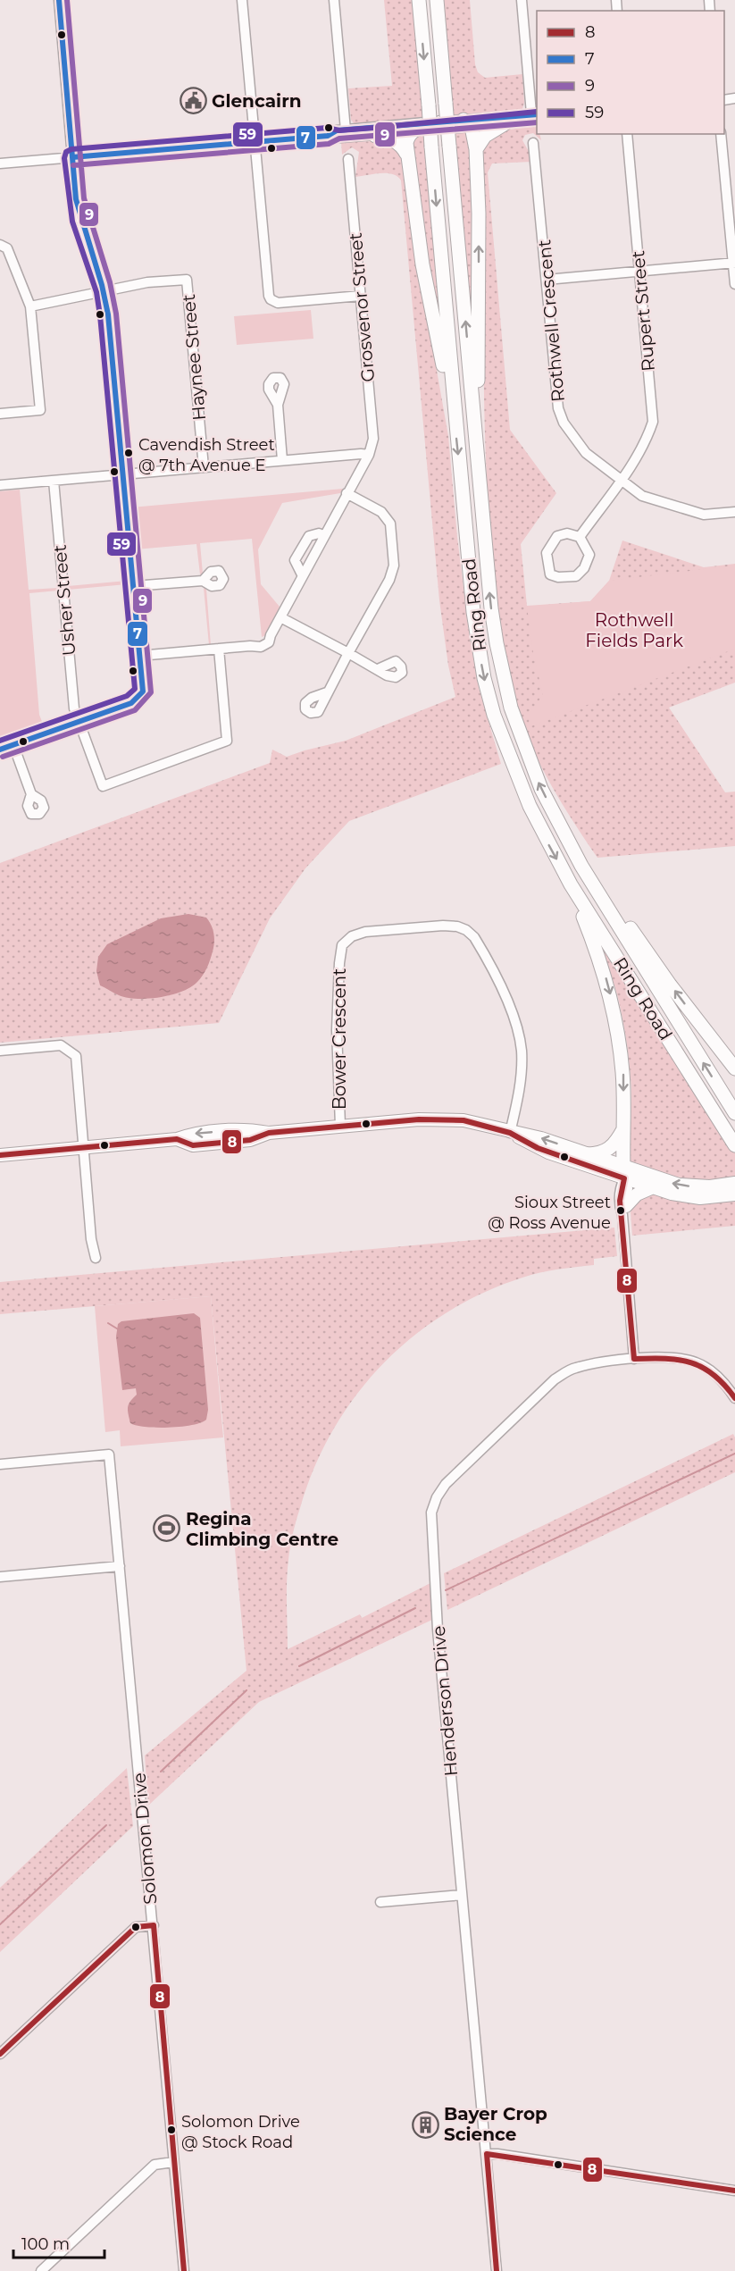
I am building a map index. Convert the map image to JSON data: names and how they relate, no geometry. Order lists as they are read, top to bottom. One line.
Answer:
{"streets":{"highway":["Ring Road"],"street":["Grosvenor Street","Rupert Street","Rothwell Crescent","Haynee Street","Usher Street","Bower Crescent","Henderson Drive","Solomon Drive"]},"crossings":[["Rupert Street","Rothwell Crescent"]],"parks":["Rothwell Fields Park"],"places":{"public building":["Glencairn"],"other":["Cavendish Street @ 7th Avenue E","Sioux Street @ Ross Avenue","Solomon Drive @ Stock Road"],"sports":["Regina Climbing Centre"],"building":["Bayer Crop Science"]},"lines":["transit line 7","transit line 9","transit line 59","transit line 8"],"legend":["8","7","9","59"],"scale_bar":"100 m"}
